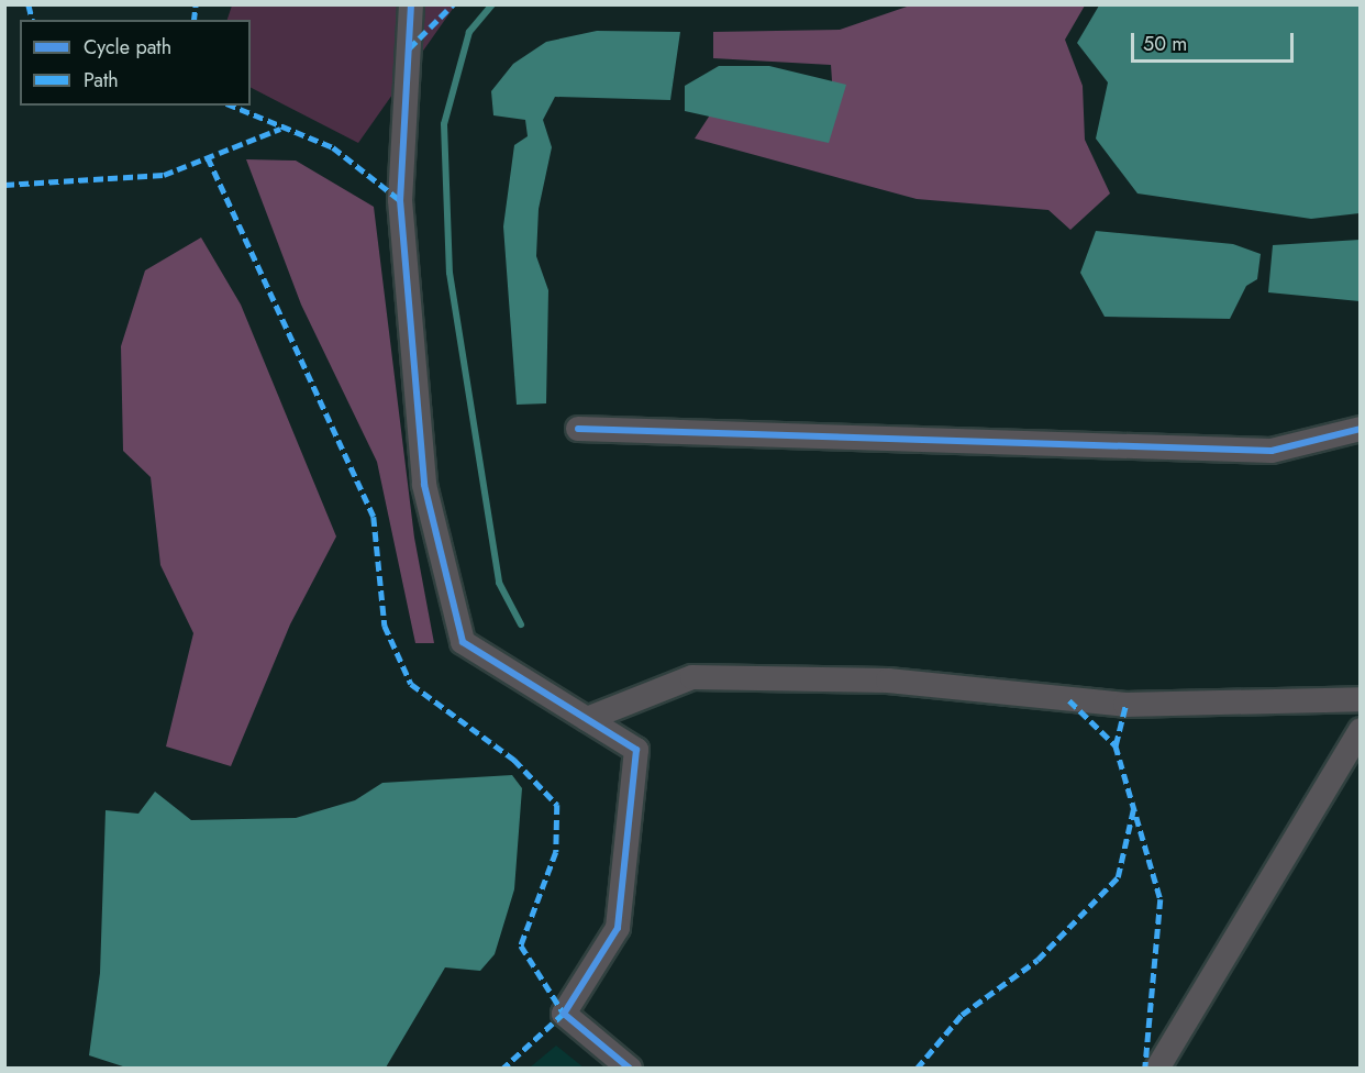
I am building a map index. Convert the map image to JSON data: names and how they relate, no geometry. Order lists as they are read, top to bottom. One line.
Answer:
{"legend":["Cycle path","Path"],"scale_bar":"50 m"}
